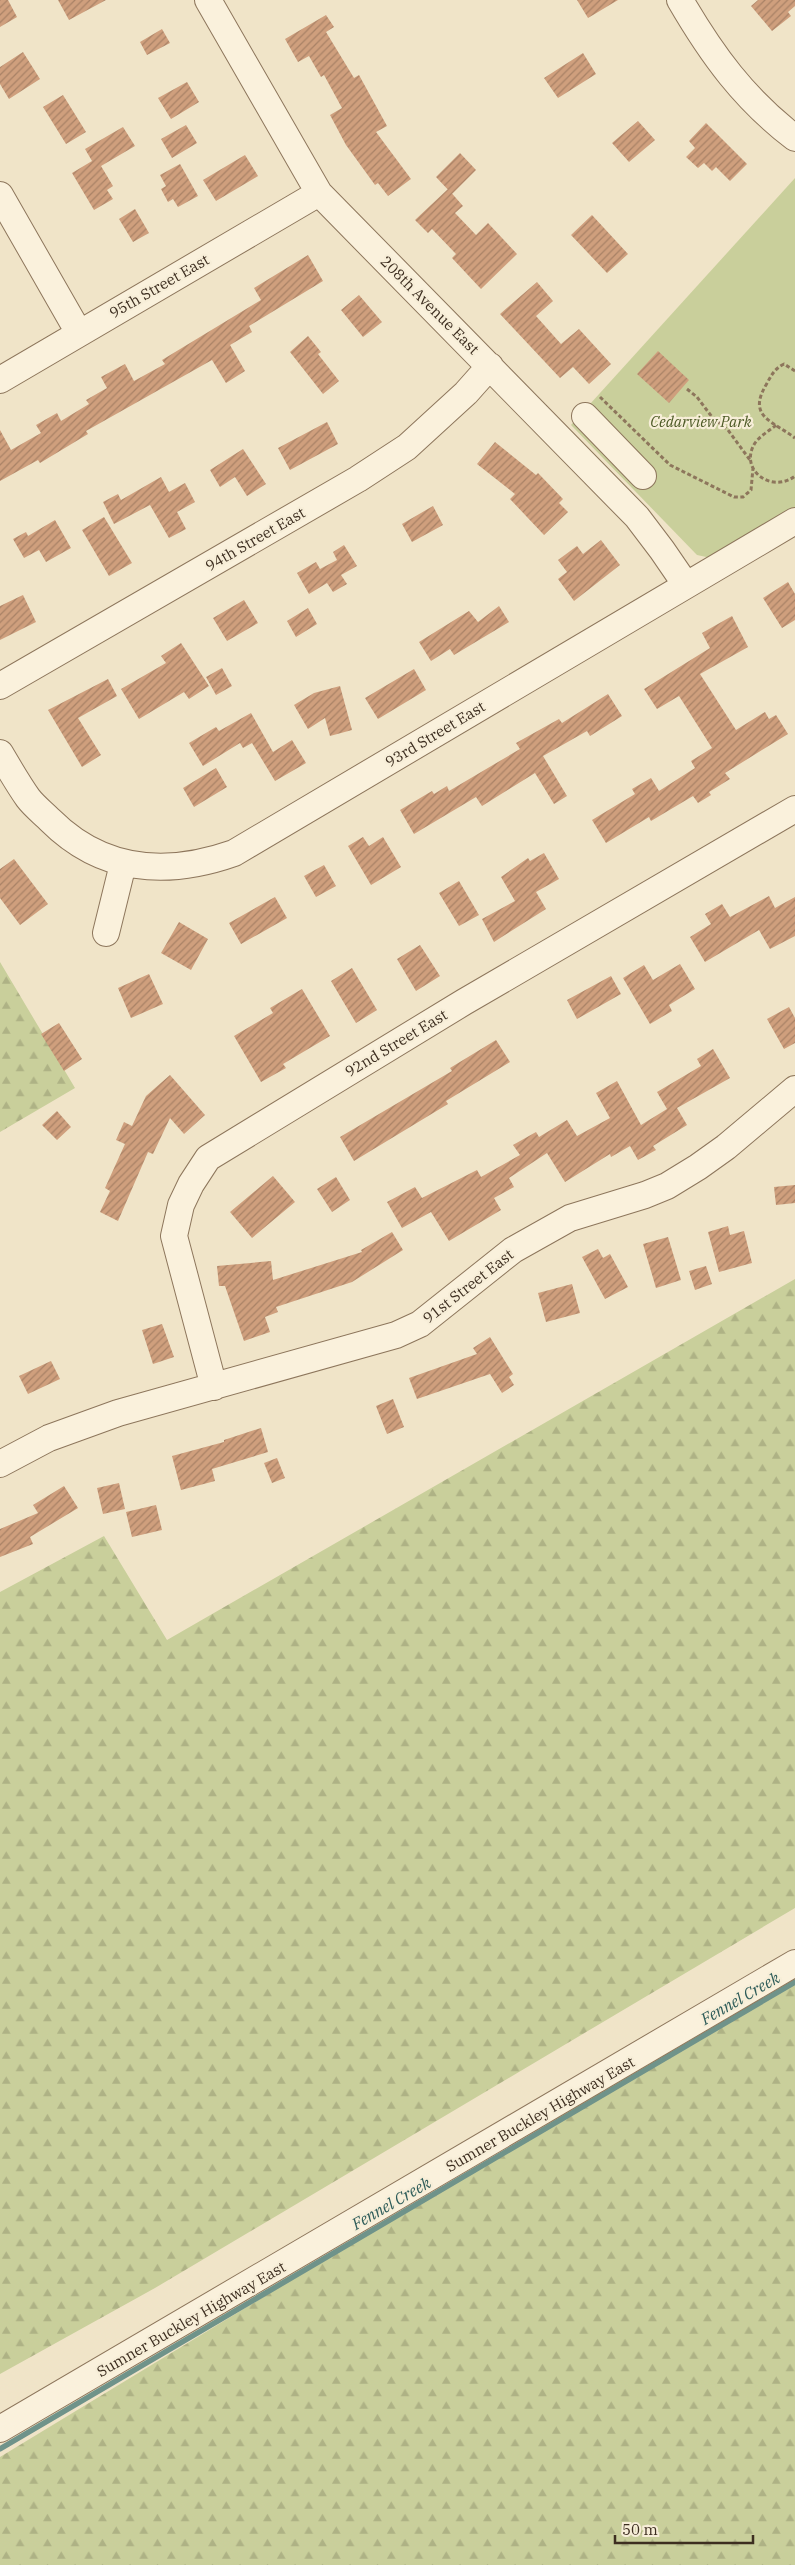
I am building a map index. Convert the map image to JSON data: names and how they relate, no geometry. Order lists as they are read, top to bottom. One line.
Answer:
{"streets":{"street":["95th Street East","208th Avenue East","94th Street East","93rd Street East","92nd Street East","91st Street East","Sumner Buckley Highway East"]},"crossings":[["95th Street East","208th Avenue East"],["208th Avenue East","94th Street East"],["208th Avenue East","93rd Street East"],["92nd Street East","91st Street East"]],"water":["Fennel Creek"],"parks":["Cedarview Park"],"scale_bar":"50 m"}
